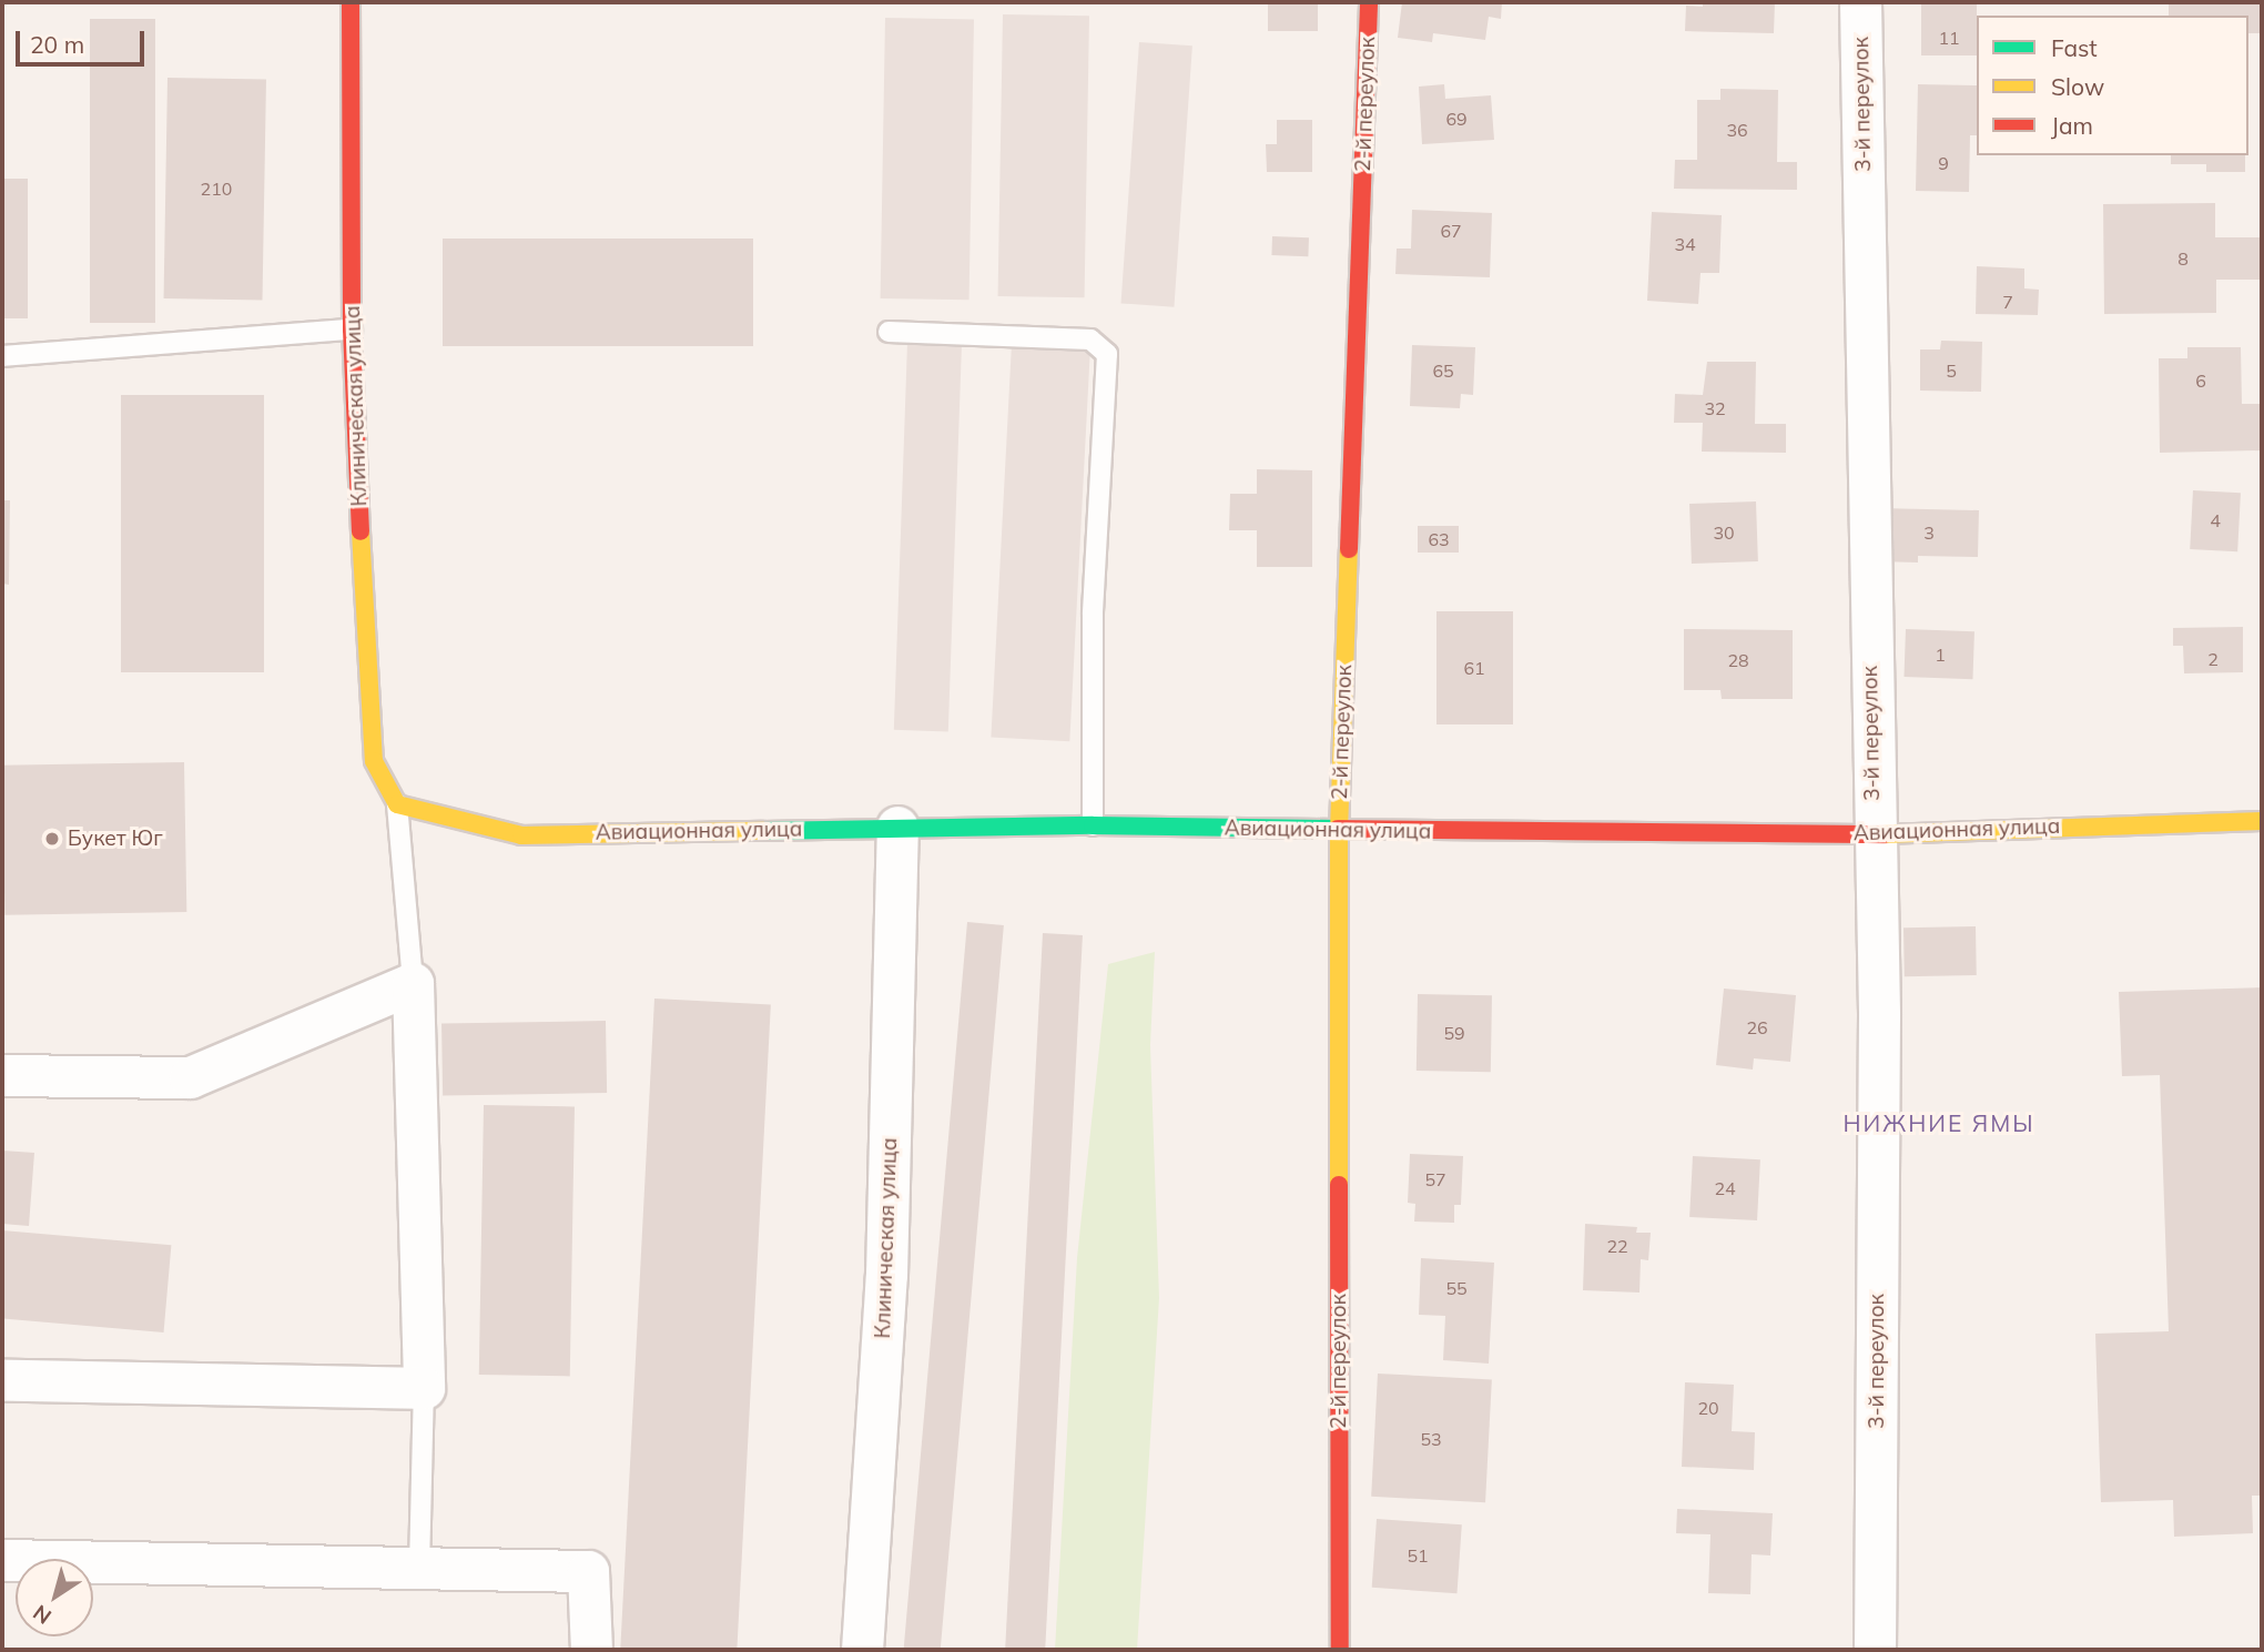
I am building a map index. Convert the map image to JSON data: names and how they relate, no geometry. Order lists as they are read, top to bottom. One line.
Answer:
{"streets":{"main road":["2-й переулок","Клиническая улица","Авиационная улица"],"street":["3-й переулок"]},"crossings":[["2-й переулок","Авиационная улица"],["3-й переулок","Авиационная улица"],["Клиническая улица","Авиационная улица"]],"districts":["НИЖНИЕ ЯМЫ"],"places":["Букет Юг"],"house_numbers":["11","69","36","9","210","67","34","8","7","65","5","6","32","4","30","3","63","1","2","28","61","26","59","57","24","22","55","20","53","51"],"legend":["Fast","Slow","Jam"],"scale_bar":"20 m","north":"bottom left"}
